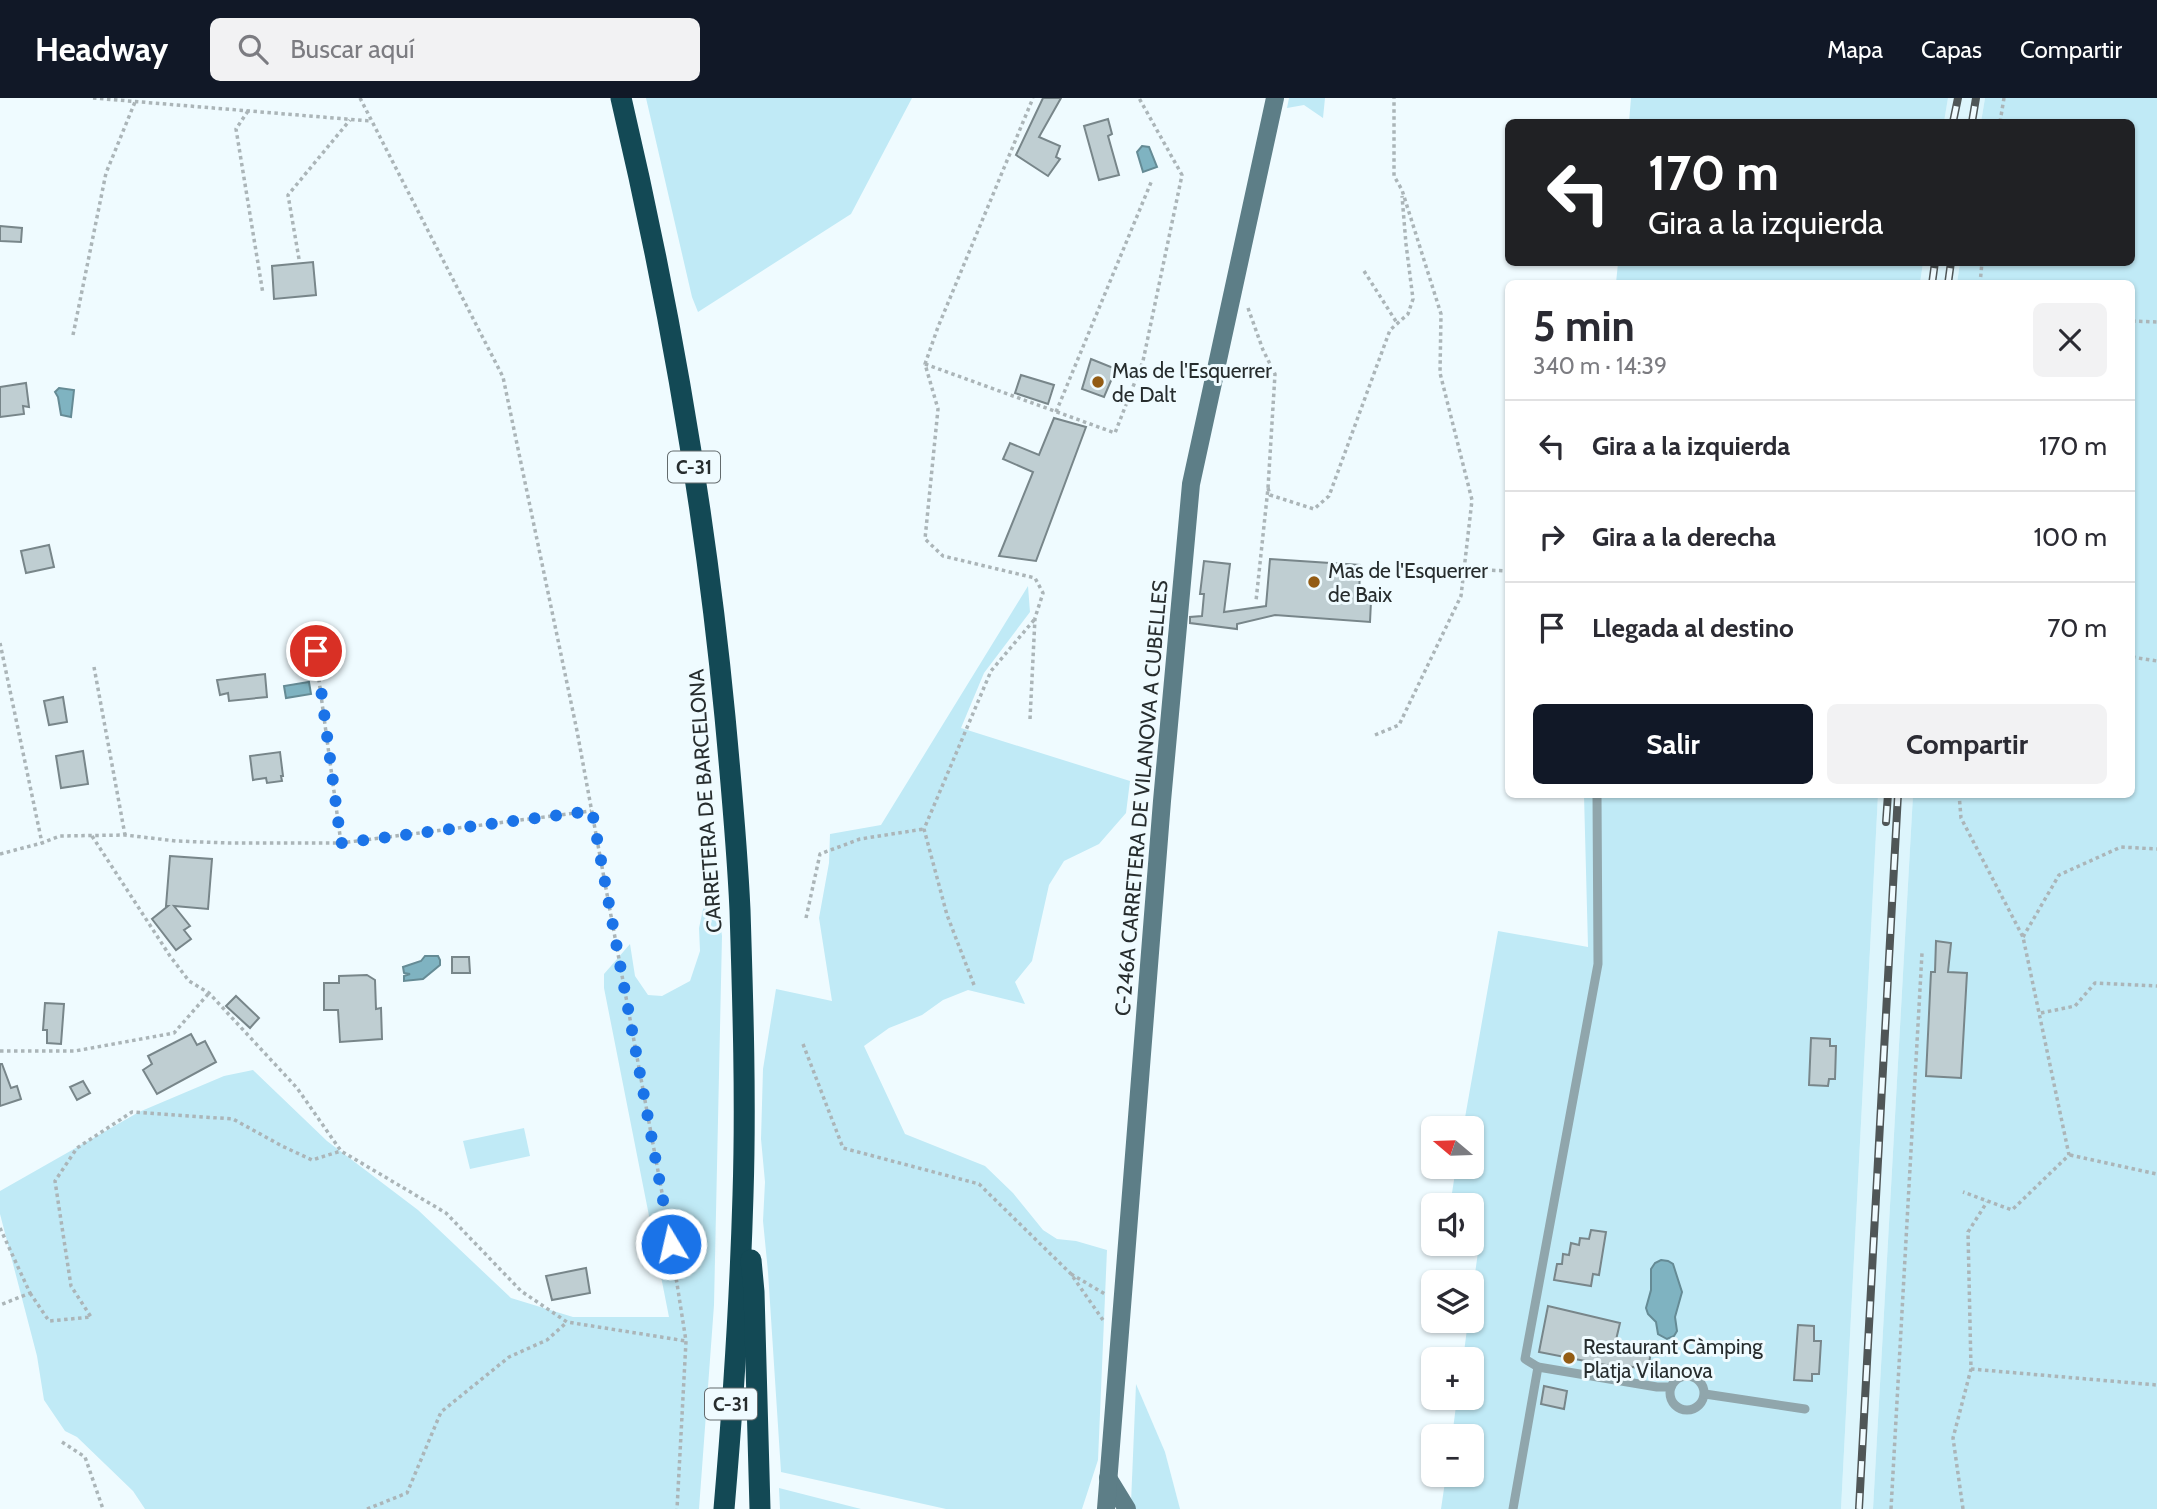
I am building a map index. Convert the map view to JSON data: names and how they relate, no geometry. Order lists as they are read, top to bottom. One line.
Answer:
{"streets":{"highway":["C-31","CARRETERA DE BARCELONA"],"main road":["C-246A CARRETERA DE VILANOVA A CUBELLES"]},"places":["Mas de l'Esquerrer de Dalt","Mas de l'Esquerrer de Baix","Restaurant Càmping Platja Vilanova"],"north":"left","page":{"header":"Headway","search":"Buscar aquí","nav":["Mapa","Capas","Compartir"],"turn":["170 m","Gira a la izquierda"],"heading":["5 min","340 m · 14:39"],"list":[{"name":"Gira a la izquierda","value":"170 m"},{"name":"Gira a la derecha","value":"100 m"},{"name":"Llegada al destino","value":"70 m"}],"buttons":["Salir","Compartir"],"map_buttons":["+","−"]}}
